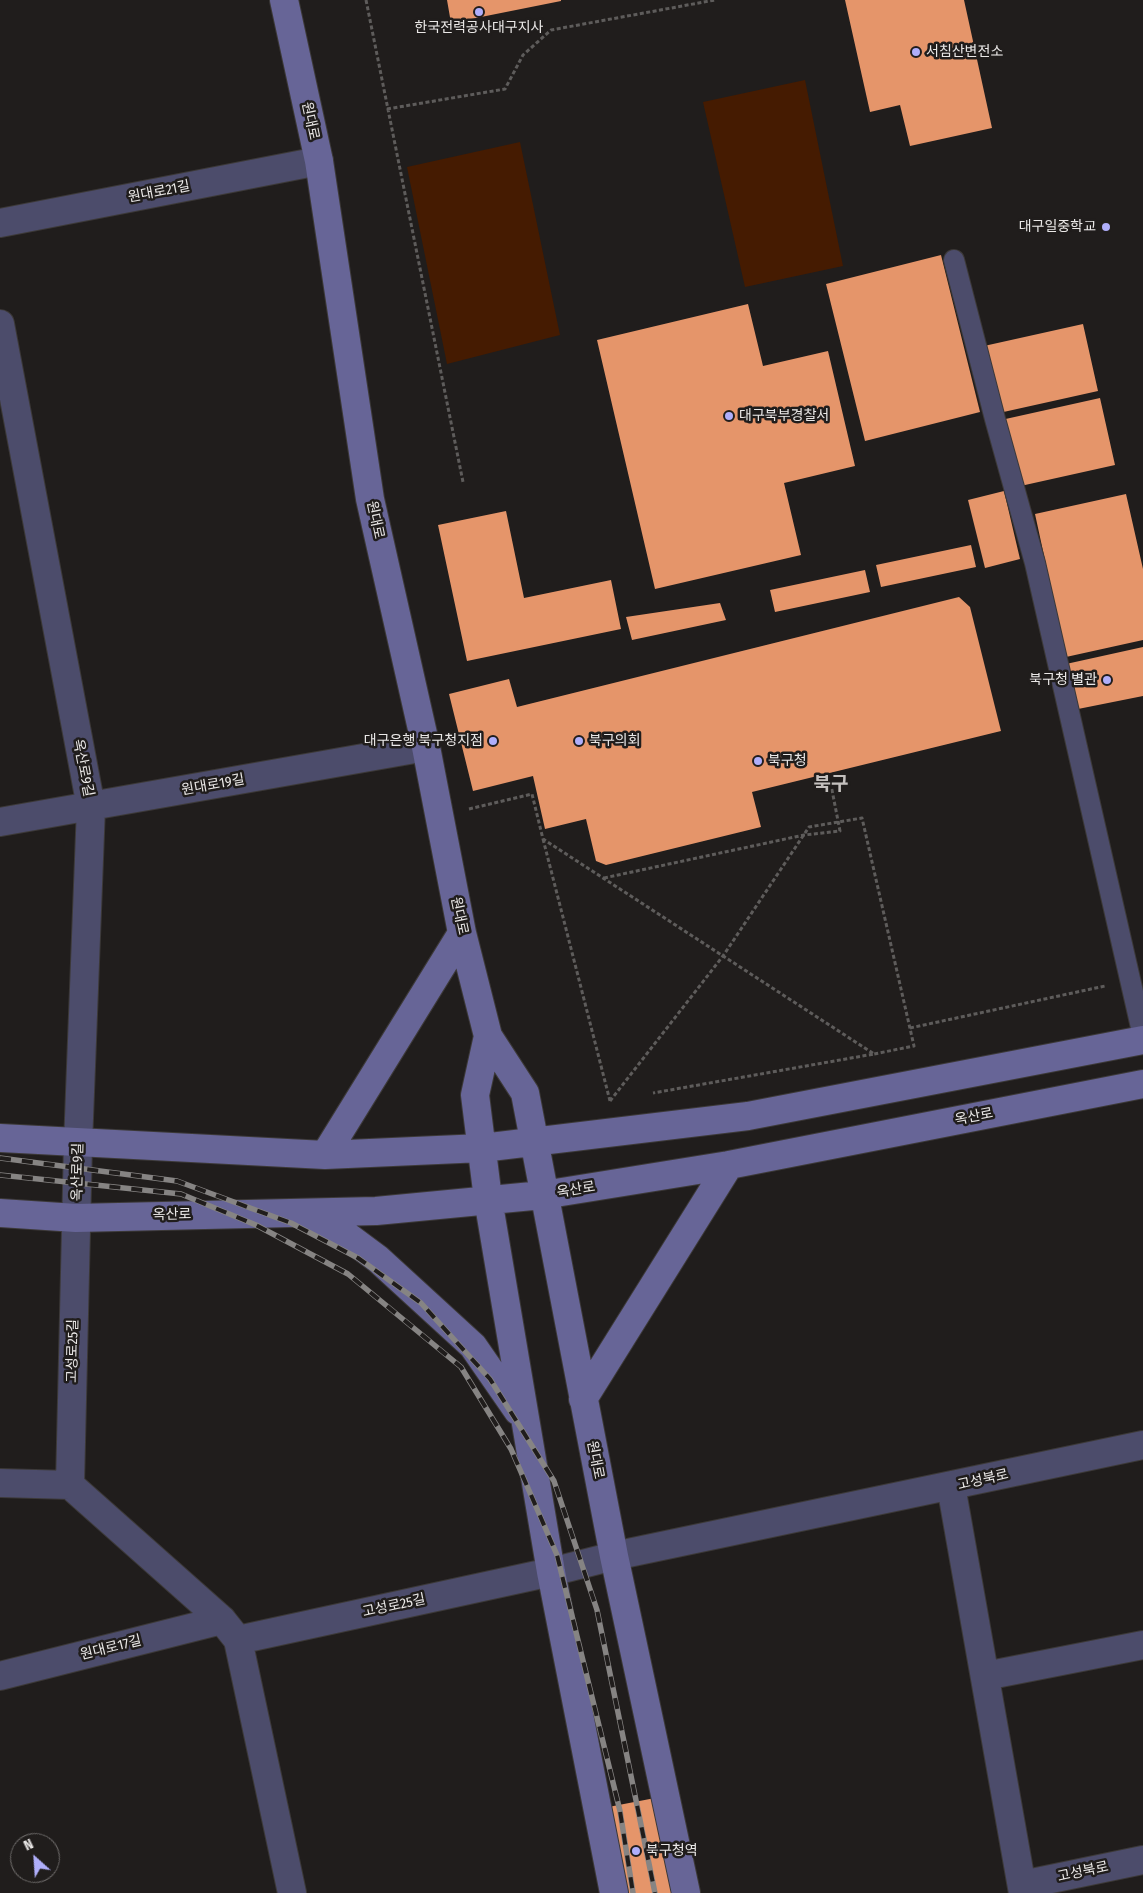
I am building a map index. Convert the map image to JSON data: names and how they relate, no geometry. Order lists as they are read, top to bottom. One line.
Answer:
{"streets":{"main road":["원대로","옥산로"],"street":["원대로21길","옥산로9길","원대로19길","고성로25길","고성북로","원대로17길"]},"crossings":[["원대로","원대로21길"],["원대로","원대로19길"],["원대로","옥산로"],["원대로","고성로25길"],["옥산로9길","원대로19길"],["옥산로9길","옥산로"],["옥산로9길","고성로25길"],["옥산로","고성로25길"],["고성로25길","고성북로"],["고성로25길","원대로17길"]],"districts":["북구"],"places":["한국전력공사대구지사","서침산변전소","대구일중학교","대구북부경찰서","북구청 별관","대구은행 북구청지점","북구의회","북구청","북구청역"],"north":"top left"}
